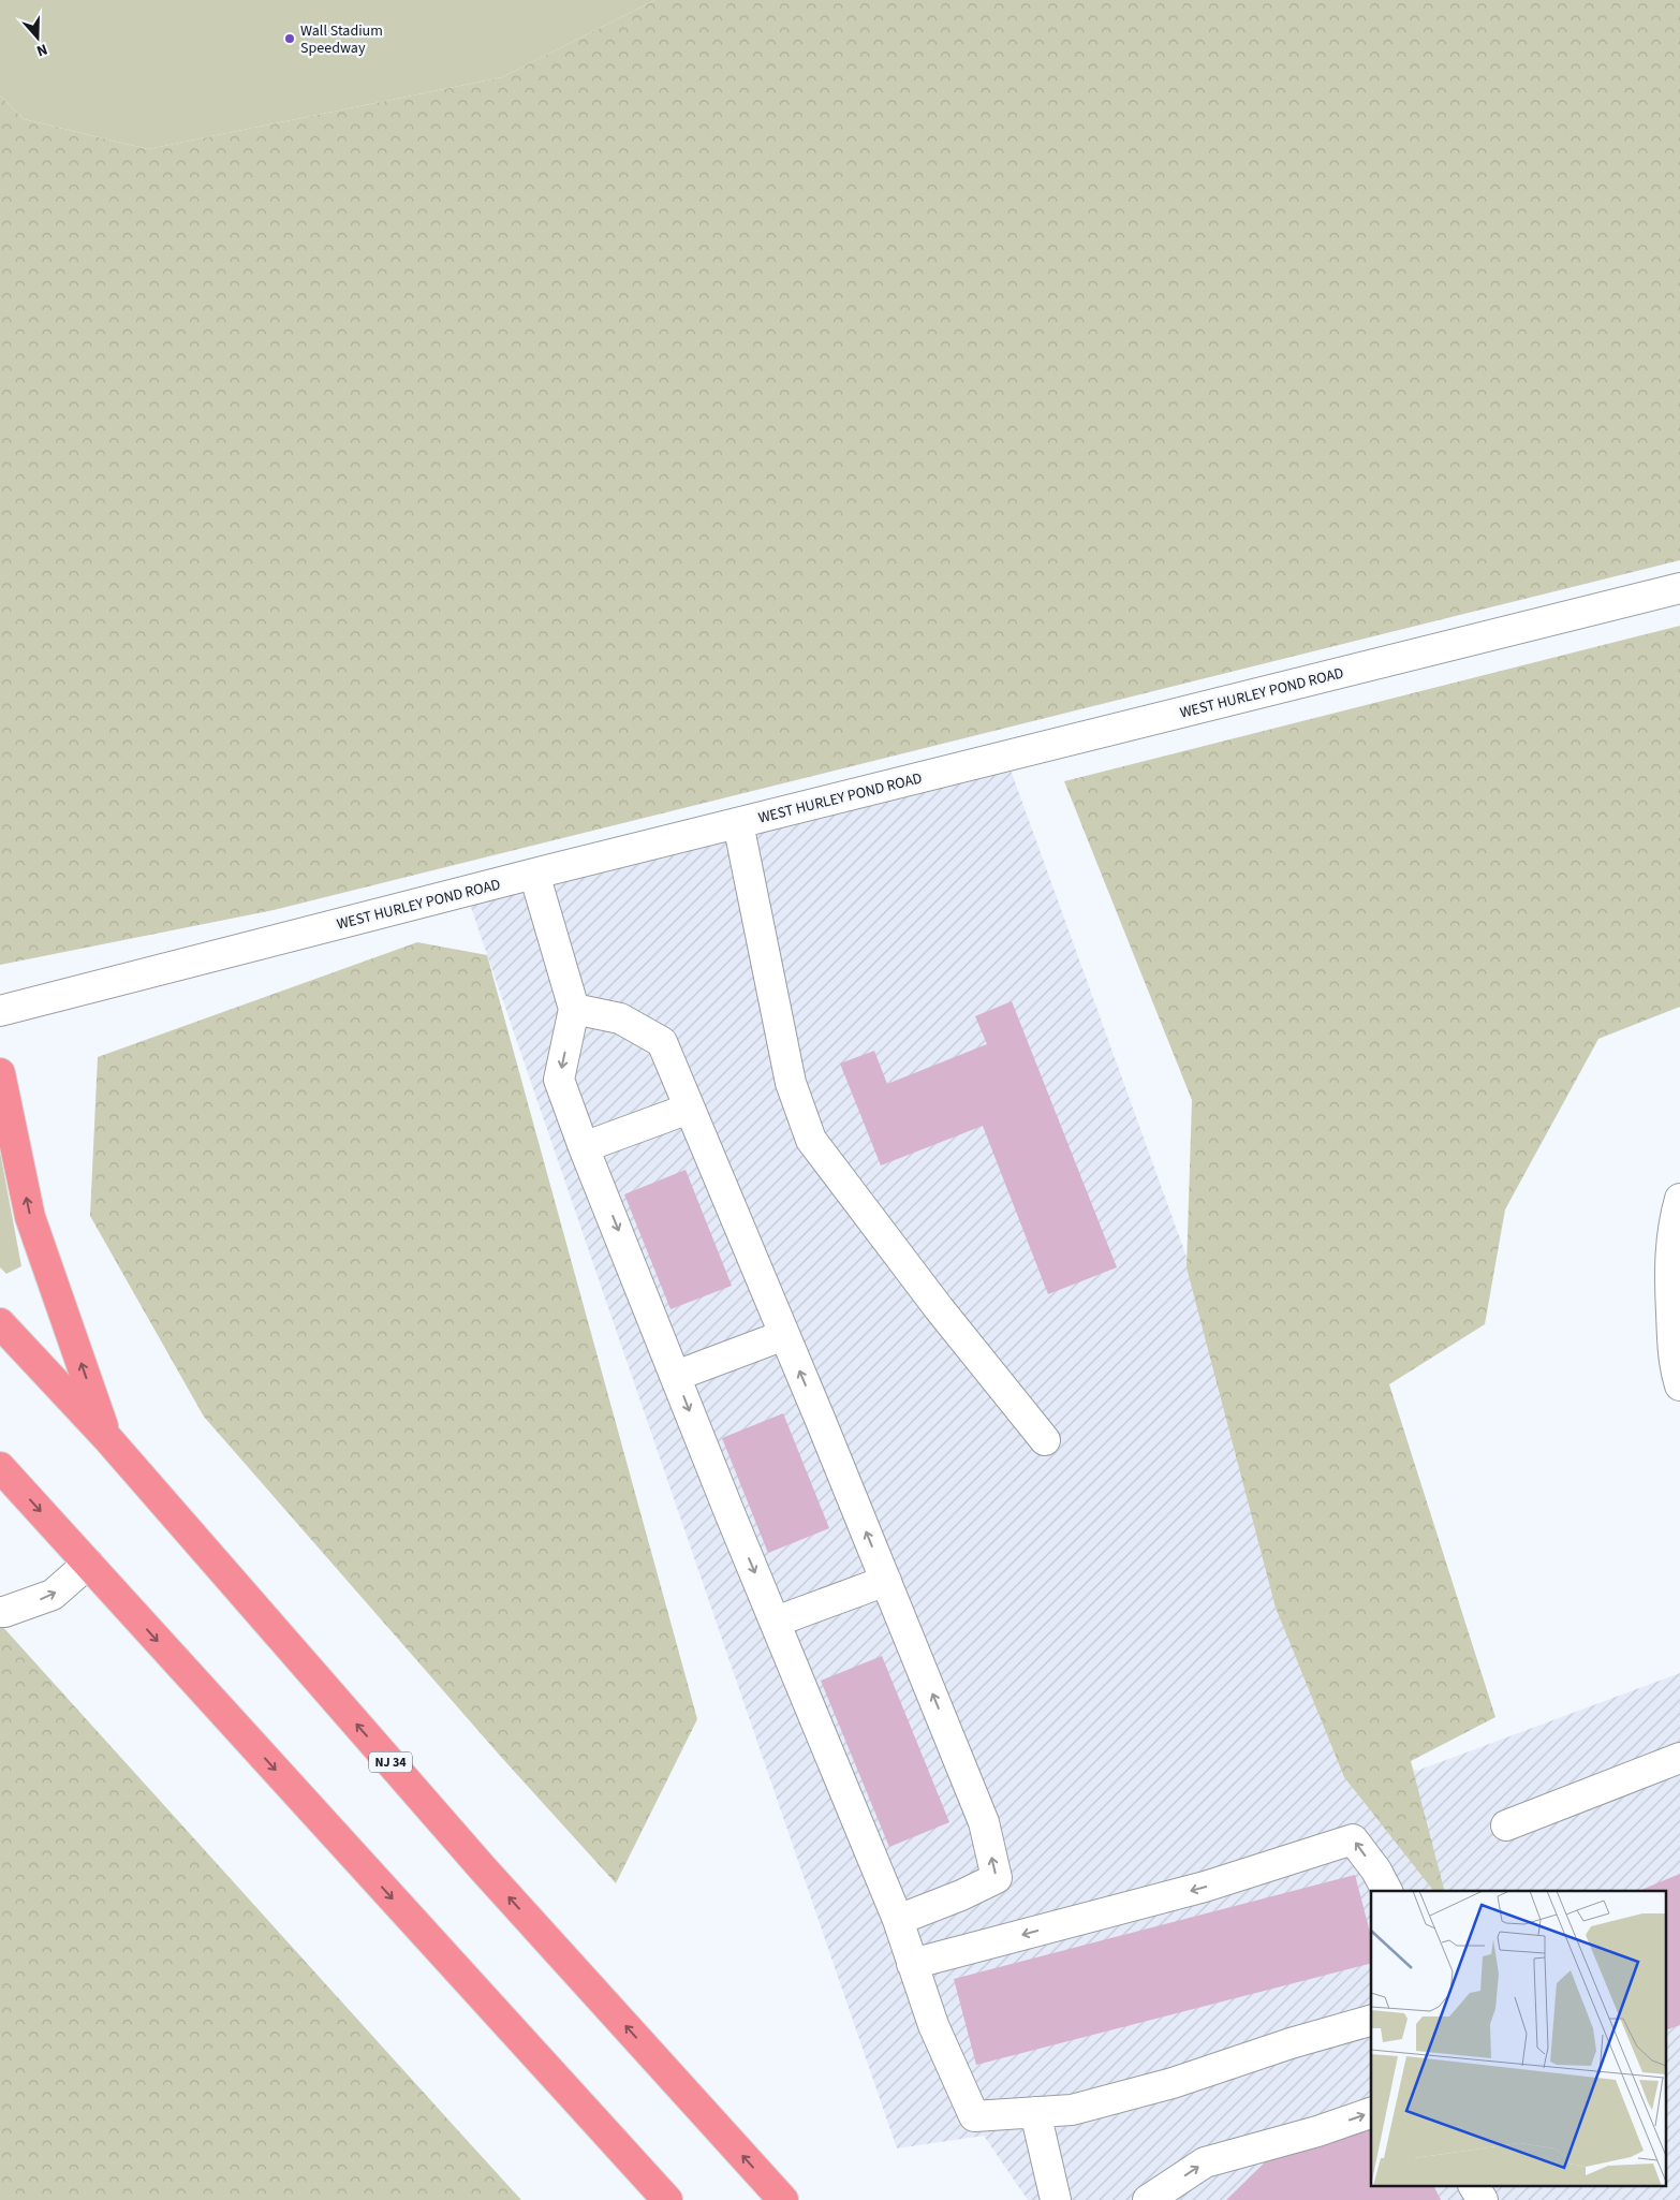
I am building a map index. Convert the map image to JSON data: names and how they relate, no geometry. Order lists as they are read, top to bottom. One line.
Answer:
{"streets":{"highway":["NJ 34"],"street":["WEST HURLEY POND ROAD"]},"places":["Wall Stadium Speedway"],"north":"bottom"}
